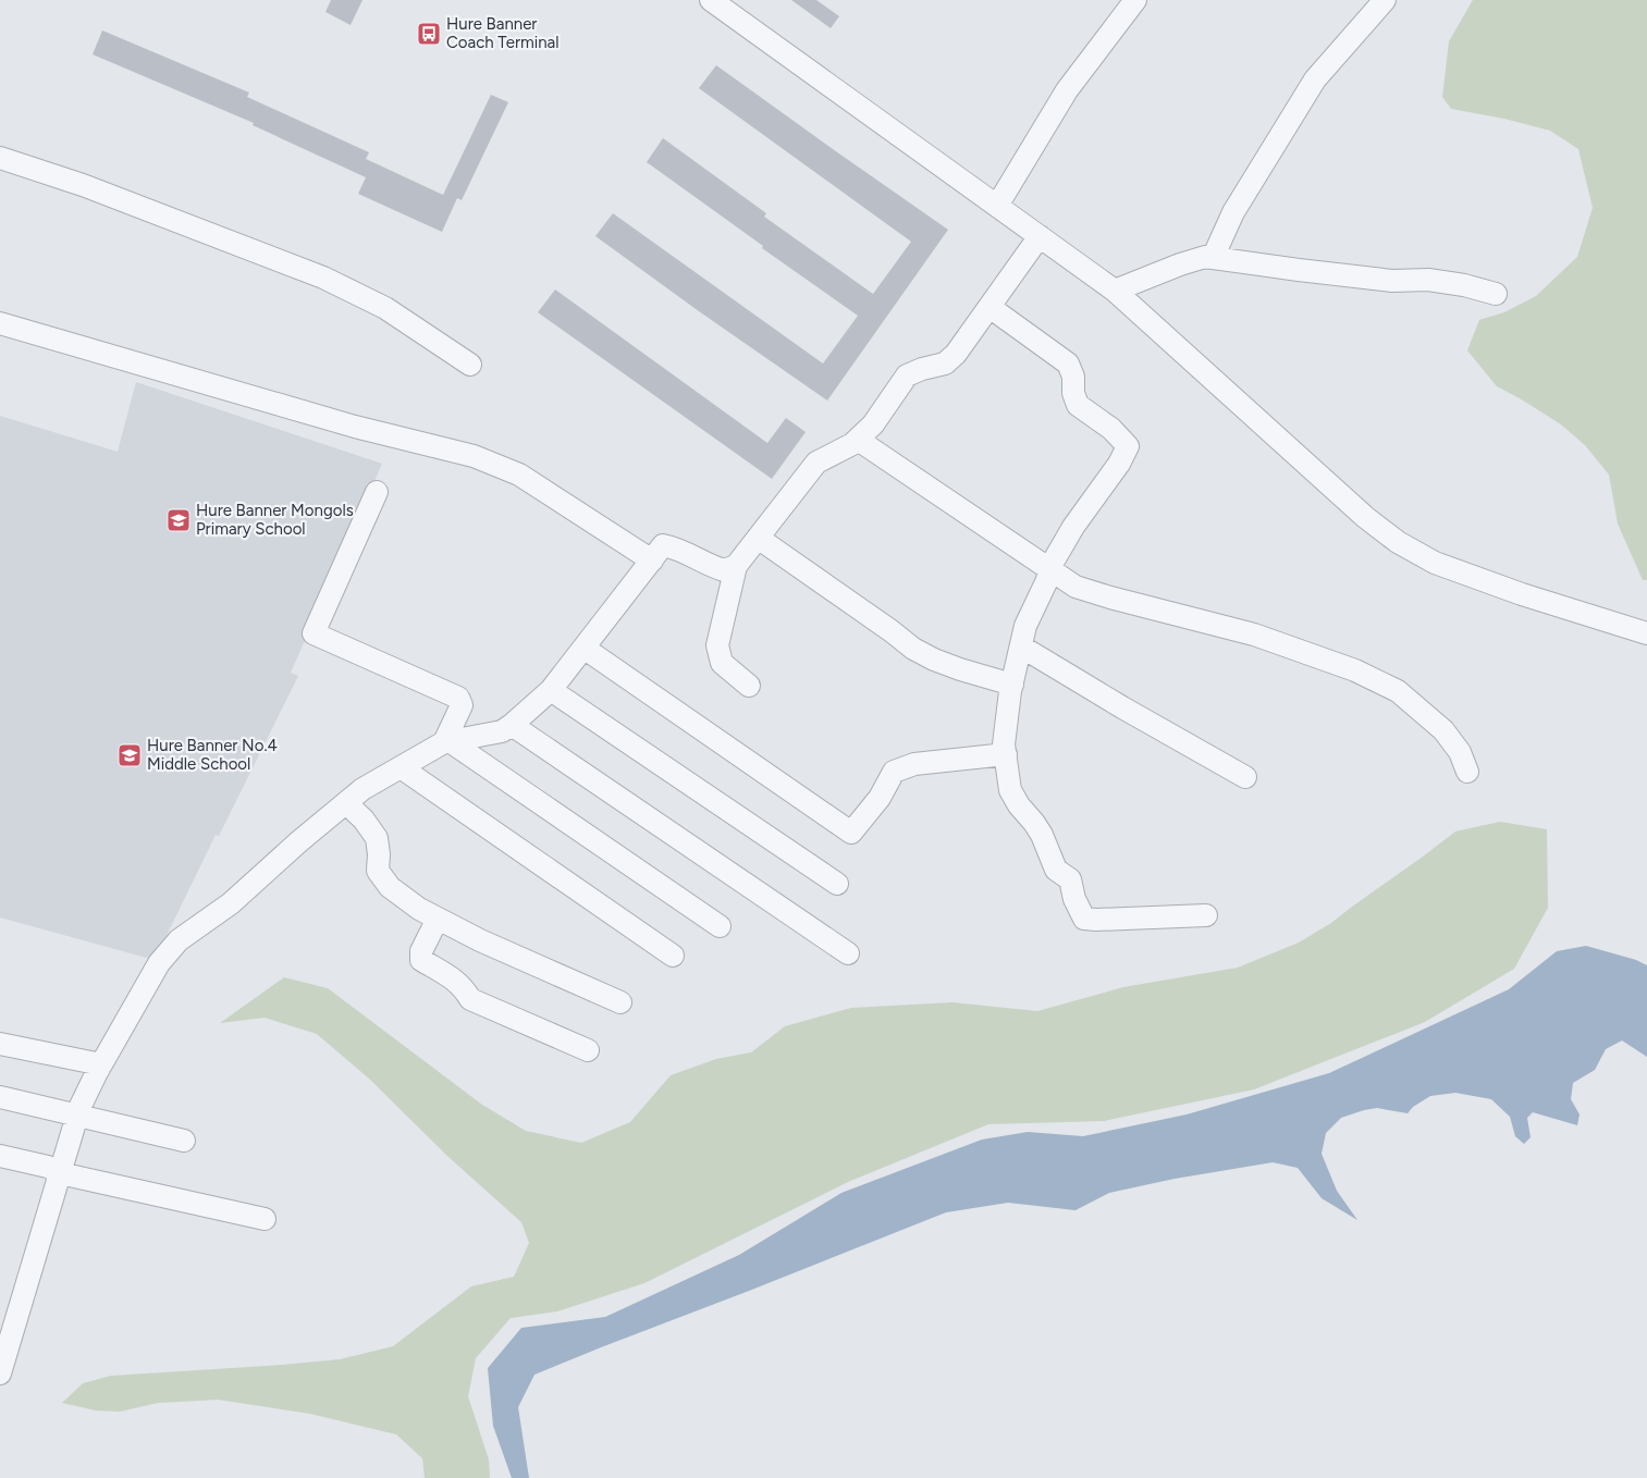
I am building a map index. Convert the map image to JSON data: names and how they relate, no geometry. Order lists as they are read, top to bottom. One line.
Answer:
{"places":{"bus stop":["Hure Banner Coach Terminal"],"school or university":["Hure Banner Mongols Primary School","Hure Banner No.4 Middle School"]}}
